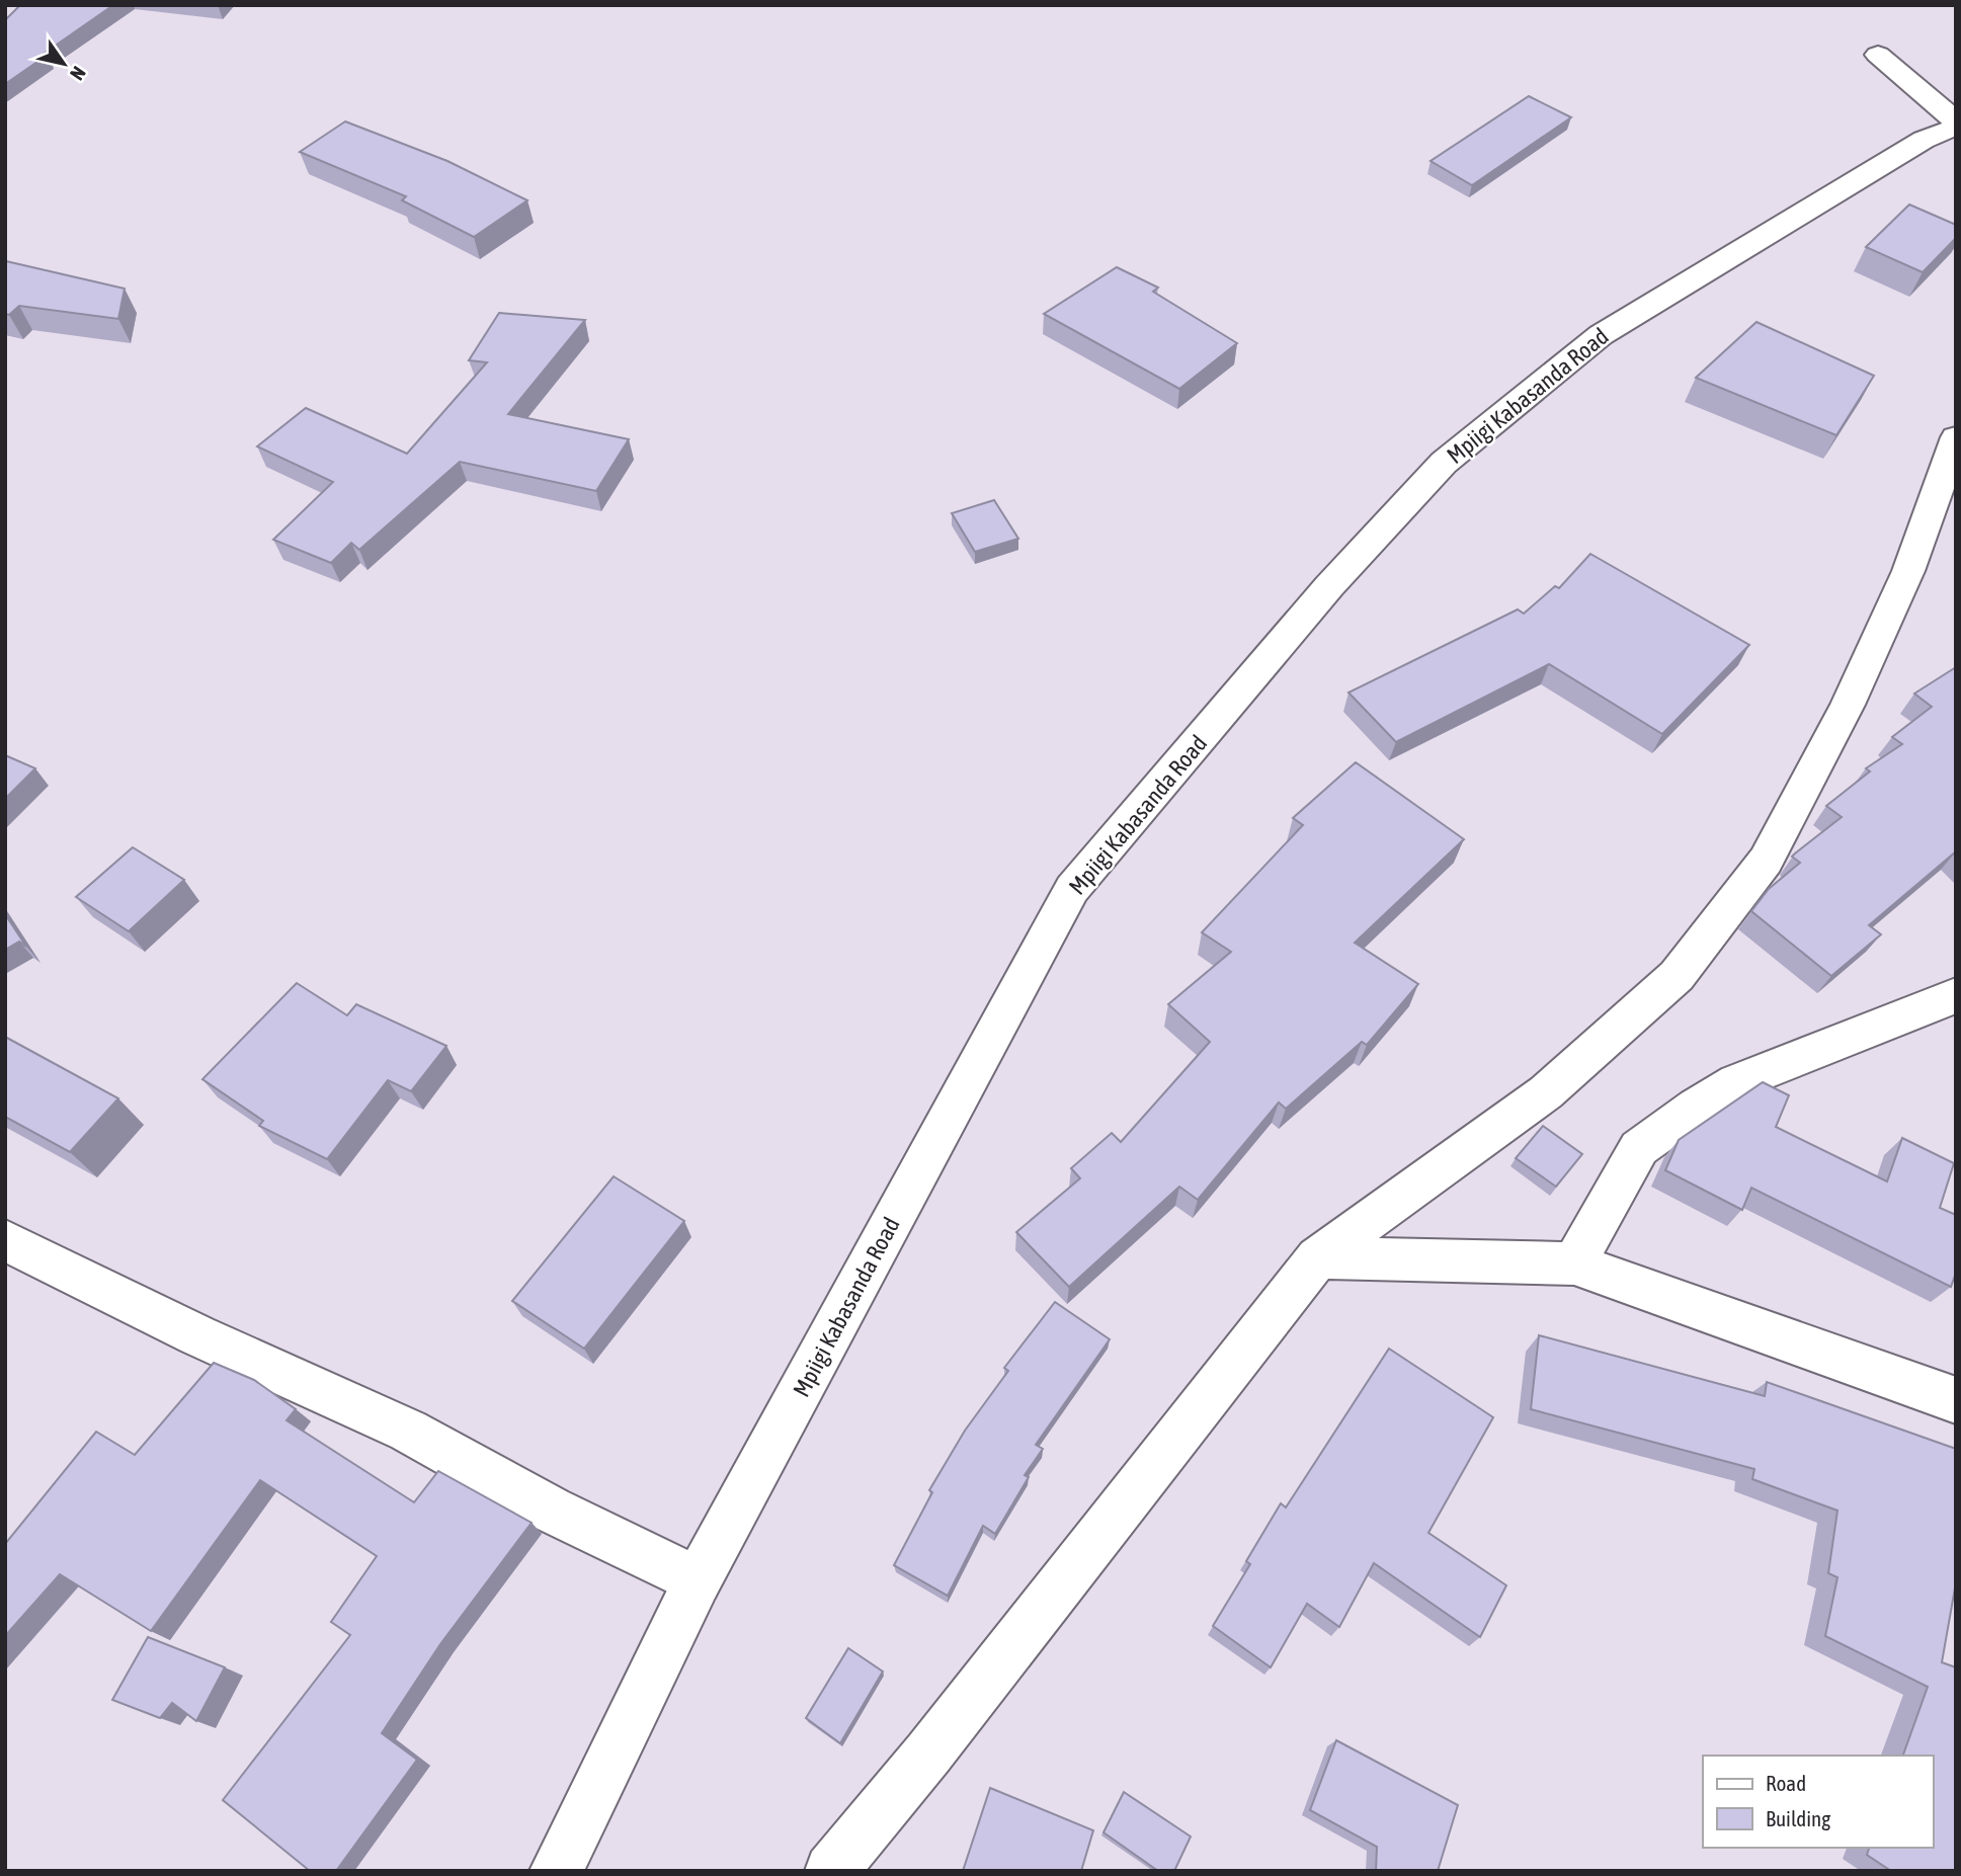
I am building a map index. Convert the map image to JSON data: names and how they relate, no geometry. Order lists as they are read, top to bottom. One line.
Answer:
{"streets":{"street":["Mpiigi Kabasanda Road"]},"legend":["Road","Building"],"north":"bottom right"}
